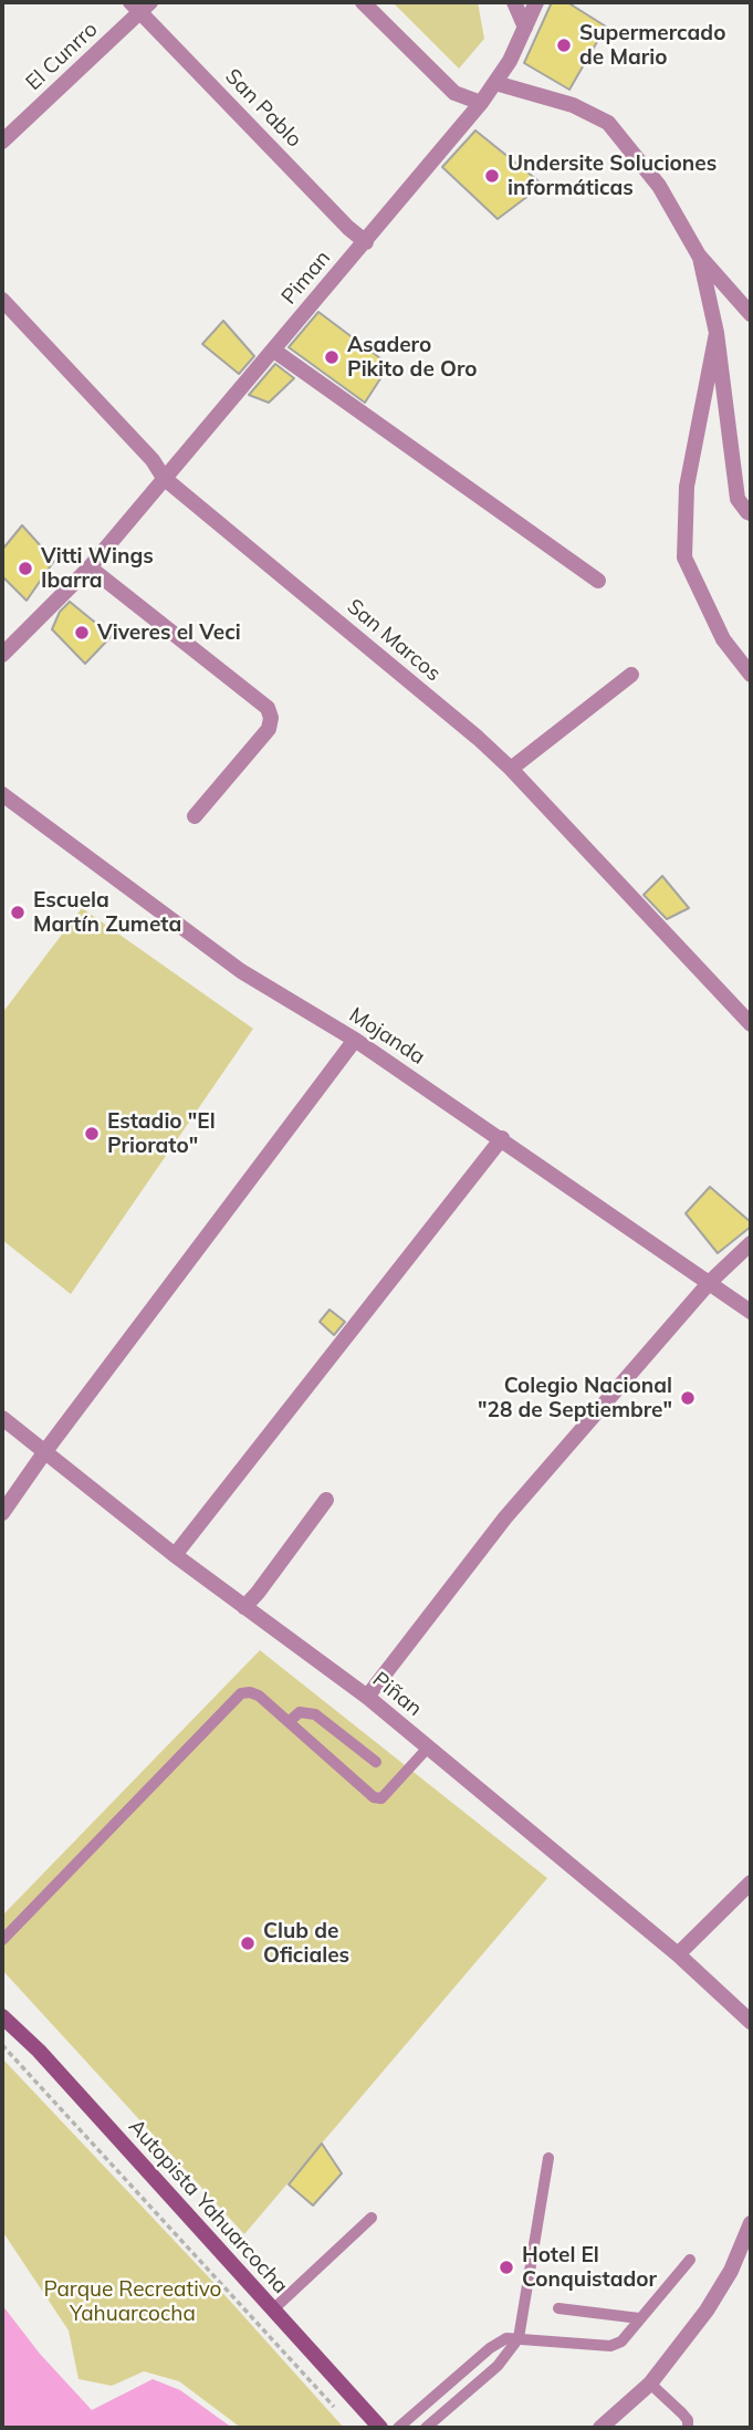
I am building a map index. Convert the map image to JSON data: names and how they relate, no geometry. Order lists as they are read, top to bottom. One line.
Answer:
{"streets":{"street":["El Cunrro","San Pablo","Piman","San Marcos","Mojanda","Piñan","Autopista Yahuarcocha"]},"crossings":[["El Cunrro","San Pablo"],["San Pablo","Piman"],["Piman","San Marcos"]],"parks":["Parque Recreativo Yahuarcocha"],"places":["Supermercado de Mario","Undersite Soluciones informáticas","Asadero Pikito de Oro","Vitti Wings Ibarra","Viveres el Veci","Escuela Martín Zumeta","Estadio \"El Priorato\"","Colegio Nacional \"28 de Septiembre\"","Club de Oficiales","Hotel El Conquistador"]}
